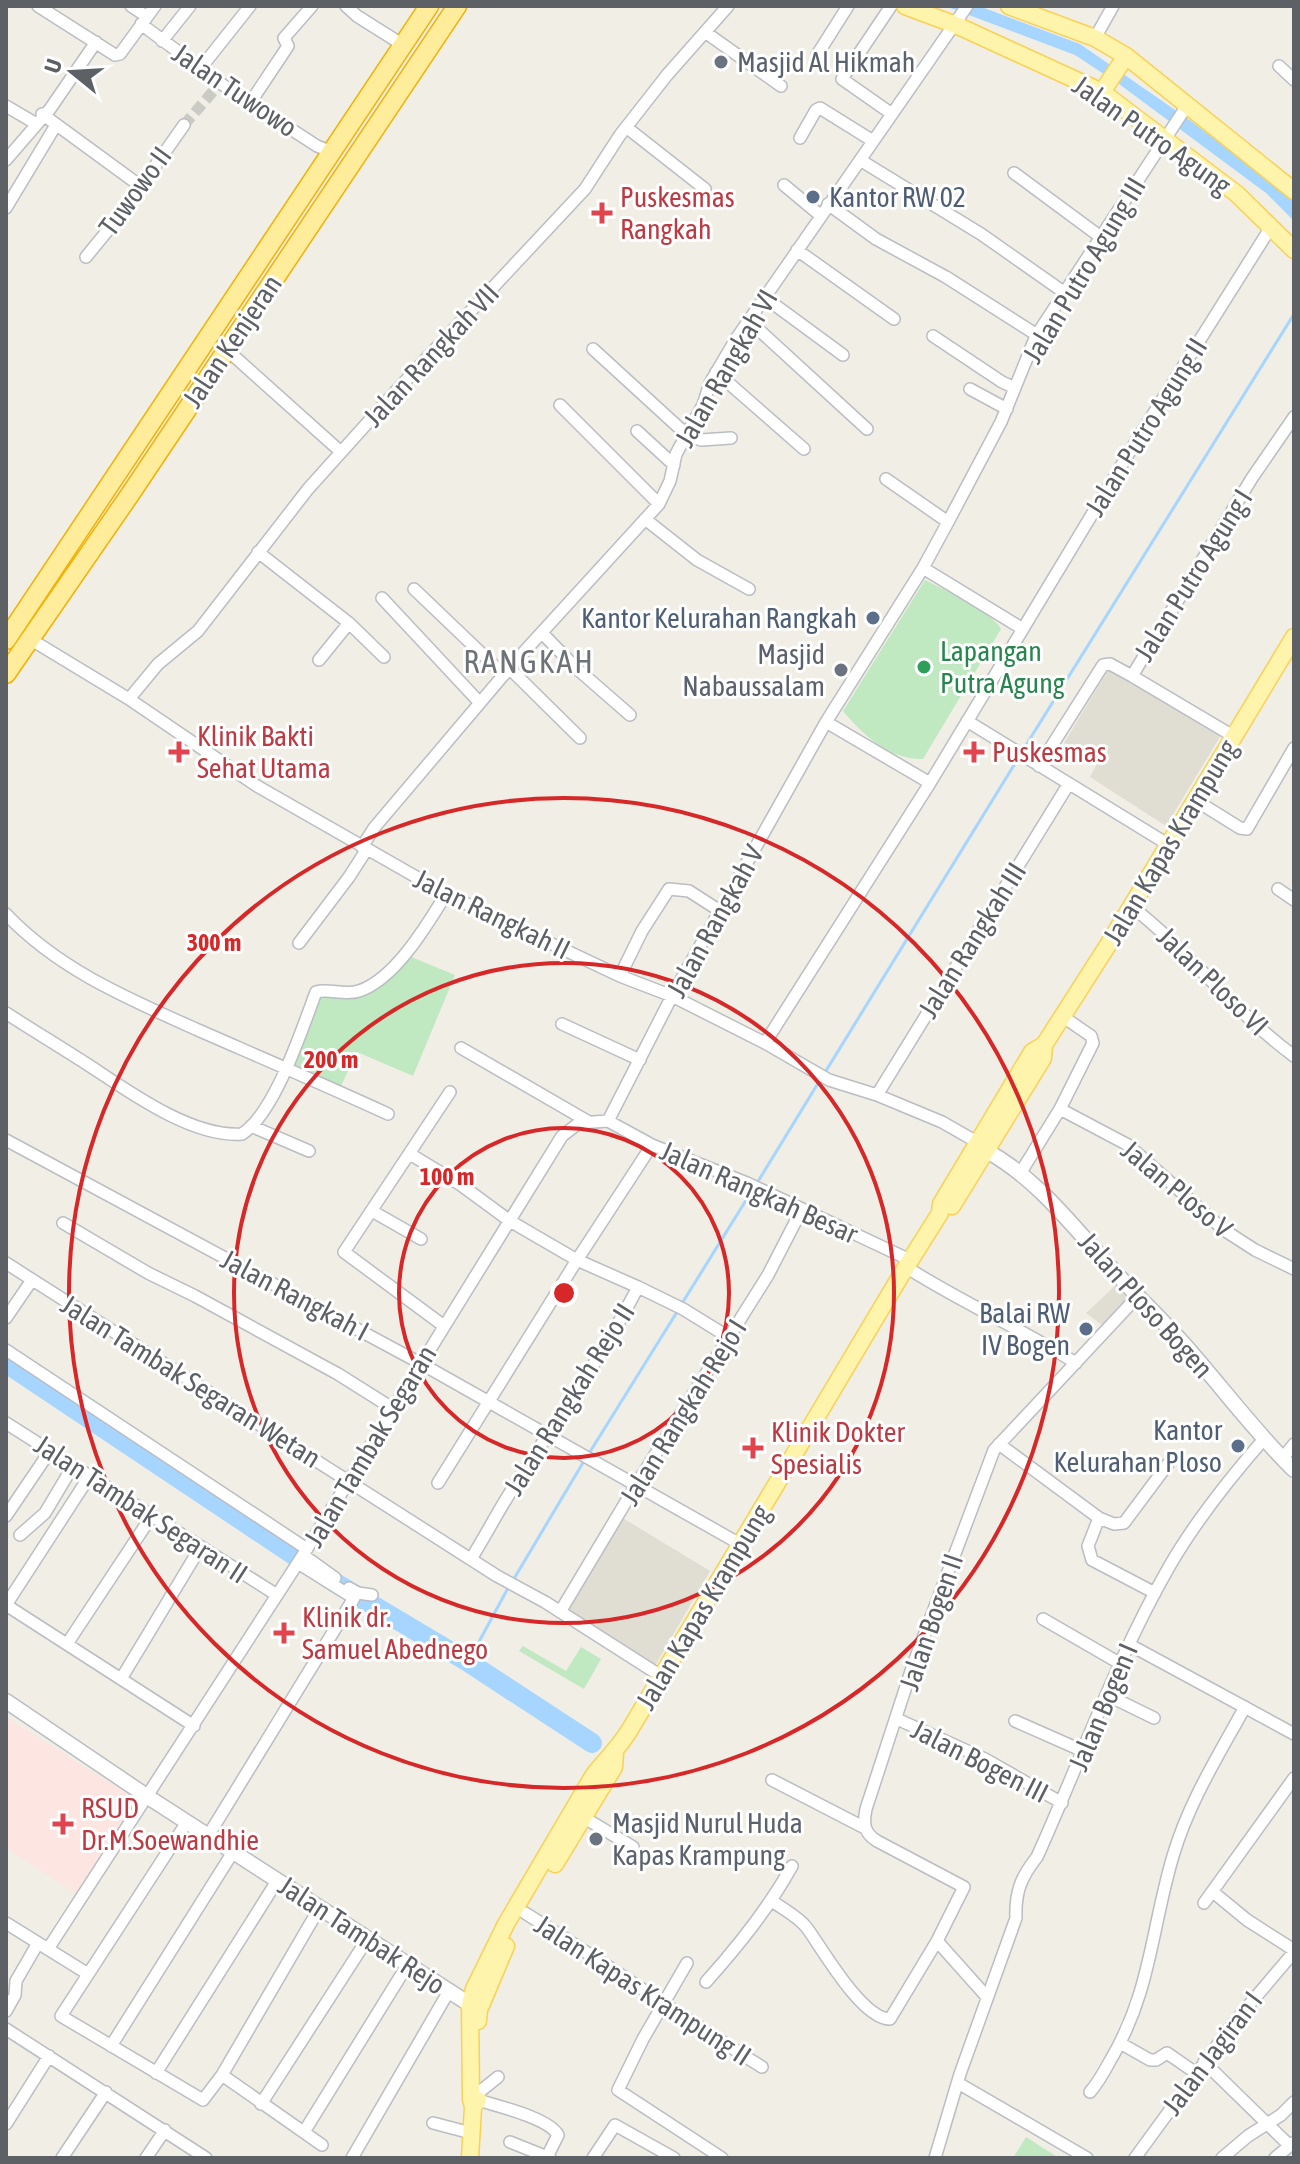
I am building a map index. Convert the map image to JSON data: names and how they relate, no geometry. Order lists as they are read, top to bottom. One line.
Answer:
{"streets":{"highway":["Jalan Kenjeran"],"main road":["Jalan Putro Agung","Jalan Kapas Krampung"],"street":["Jalan Tuwowo","Tuwowo II","Jalan Putro Agung III","Jalan Rangkah VII","Jalan Rangkah VI","Jalan Putro Agung II","Jalan Putro Agung I","Jalan Rangkah II","Jalan Rangkah V","Jalan Rangkah III","Jalan Ploso VI","Jalan Ploso V","Jalan Rangkah Besar","Jalan Rangkah I","Jalan Ploso Bogen","Jalan Tambak Segaran Wetan","Jalan Rangkah Rejo II","Jalan Rangkah Rejo I","Jalan Tambak Segaran","Jalan Tambak Segaran II","Jalan Bogen II","Jalan Bogen I","Jalan Bogen III","Jalan Tambak Rejo","Jalan Kapas Krampung II","Jalan Jagiran I"]},"crossings":[["Jalan Tuwowo","Jalan Kenjeran"],["Jalan Putro Agung","Jalan Putro Agung III"],["Jalan Putro Agung","Jalan Rangkah VI"],["Jalan Putro Agung","Jalan Putro Agung II"],["Jalan Putro Agung III","Jalan Rangkah V"],["Jalan Kenjeran","Jalan Rangkah II"],["Jalan Rangkah VII","Jalan Rangkah II"],["Jalan Rangkah VI","Jalan Rangkah II"],["Jalan Putro Agung I","Jalan Kapas Krampung"],["Jalan Kapas Krampung","Jalan Rangkah II"],["Jalan Kapas Krampung","Jalan Ploso VI"],["Jalan Kapas Krampung","Jalan Rangkah Besar"],["Jalan Kapas Krampung","Jalan Rangkah I"],["Jalan Kapas Krampung","Jalan Ploso Bogen"],["Jalan Kapas Krampung","Jalan Tambak Rejo"],["Jalan Kapas Krampung","Jalan Kapas Krampung II"],["Jalan Rangkah II","Jalan Rangkah V"],["Jalan Rangkah II","Jalan Rangkah III"],["Jalan Rangkah II","Jalan Ploso Bogen"],["Jalan Rangkah V","Jalan Rangkah Besar"],["Jalan Rangkah Besar","Jalan Rangkah Rejo I"],["Jalan Rangkah Besar","Jalan Bogen II"],["Jalan Rangkah I","Jalan Rangkah Rejo II"],["Jalan Rangkah I","Jalan Rangkah Rejo I"],["Jalan Rangkah I","Jalan Tambak Segaran"],["Jalan Ploso Bogen","Jalan Bogen II"],["Jalan Ploso Bogen","Jalan Bogen I"],["Jalan Tambak Segaran Wetan","Jalan Rangkah Rejo II"],["Jalan Tambak Segaran Wetan","Jalan Rangkah Rejo I"],["Jalan Tambak Segaran Wetan","Jalan Tambak Segaran"],["Jalan Rangkah Rejo II","Jalan Rangkah Rejo I"],["Jalan Tambak Segaran","Jalan Tambak Segaran II"],["Jalan Tambak Segaran","Jalan Tambak Rejo"],["Jalan Bogen II","Jalan Bogen III"],["Jalan Bogen I","Jalan Bogen III"]],"districts":["RANGKAH"],"places":{"other":["Masjid Al Hikmah","Kantor RW 02","Kantor Kelurahan Rangkah","Lapangan Putra Agung","Masjid Nabaussalam","Balai RW IV Bogen","Kantor Kelurahan Ploso","Masjid Nurul Huda Kapas Krampung"],"health":["Puskesmas Rangkah","Klinik Bakti Sehat Utama","Puskesmas","Klinik Dokter Spesialis","Klinik dr. Samuel Abednego","RSUD Dr.M.Soewandhie"]},"north":"left","rings":["300 m","200 m","100 m"]}
